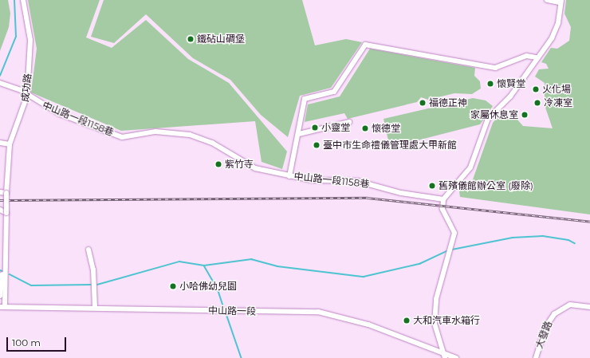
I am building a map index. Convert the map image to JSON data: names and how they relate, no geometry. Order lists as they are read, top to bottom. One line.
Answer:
{"streets":{"street":["成功路","中山路一段1158巷","中山路一段","大發路"]},"crossings":[["成功路","中山路一段1158巷"]],"places":["鐵砧山碉堡","懷賢堂","火化場","福德正神","冷凍室","家屬休息室","小靈堂","懷德堂","臺中市生命禮儀管理處大甲新館","紫竹寺","舊殯儀館辦公室 (廢除)","小哈佛幼兒園","大和汽車水箱行"],"scale_bar":"100 m"}
